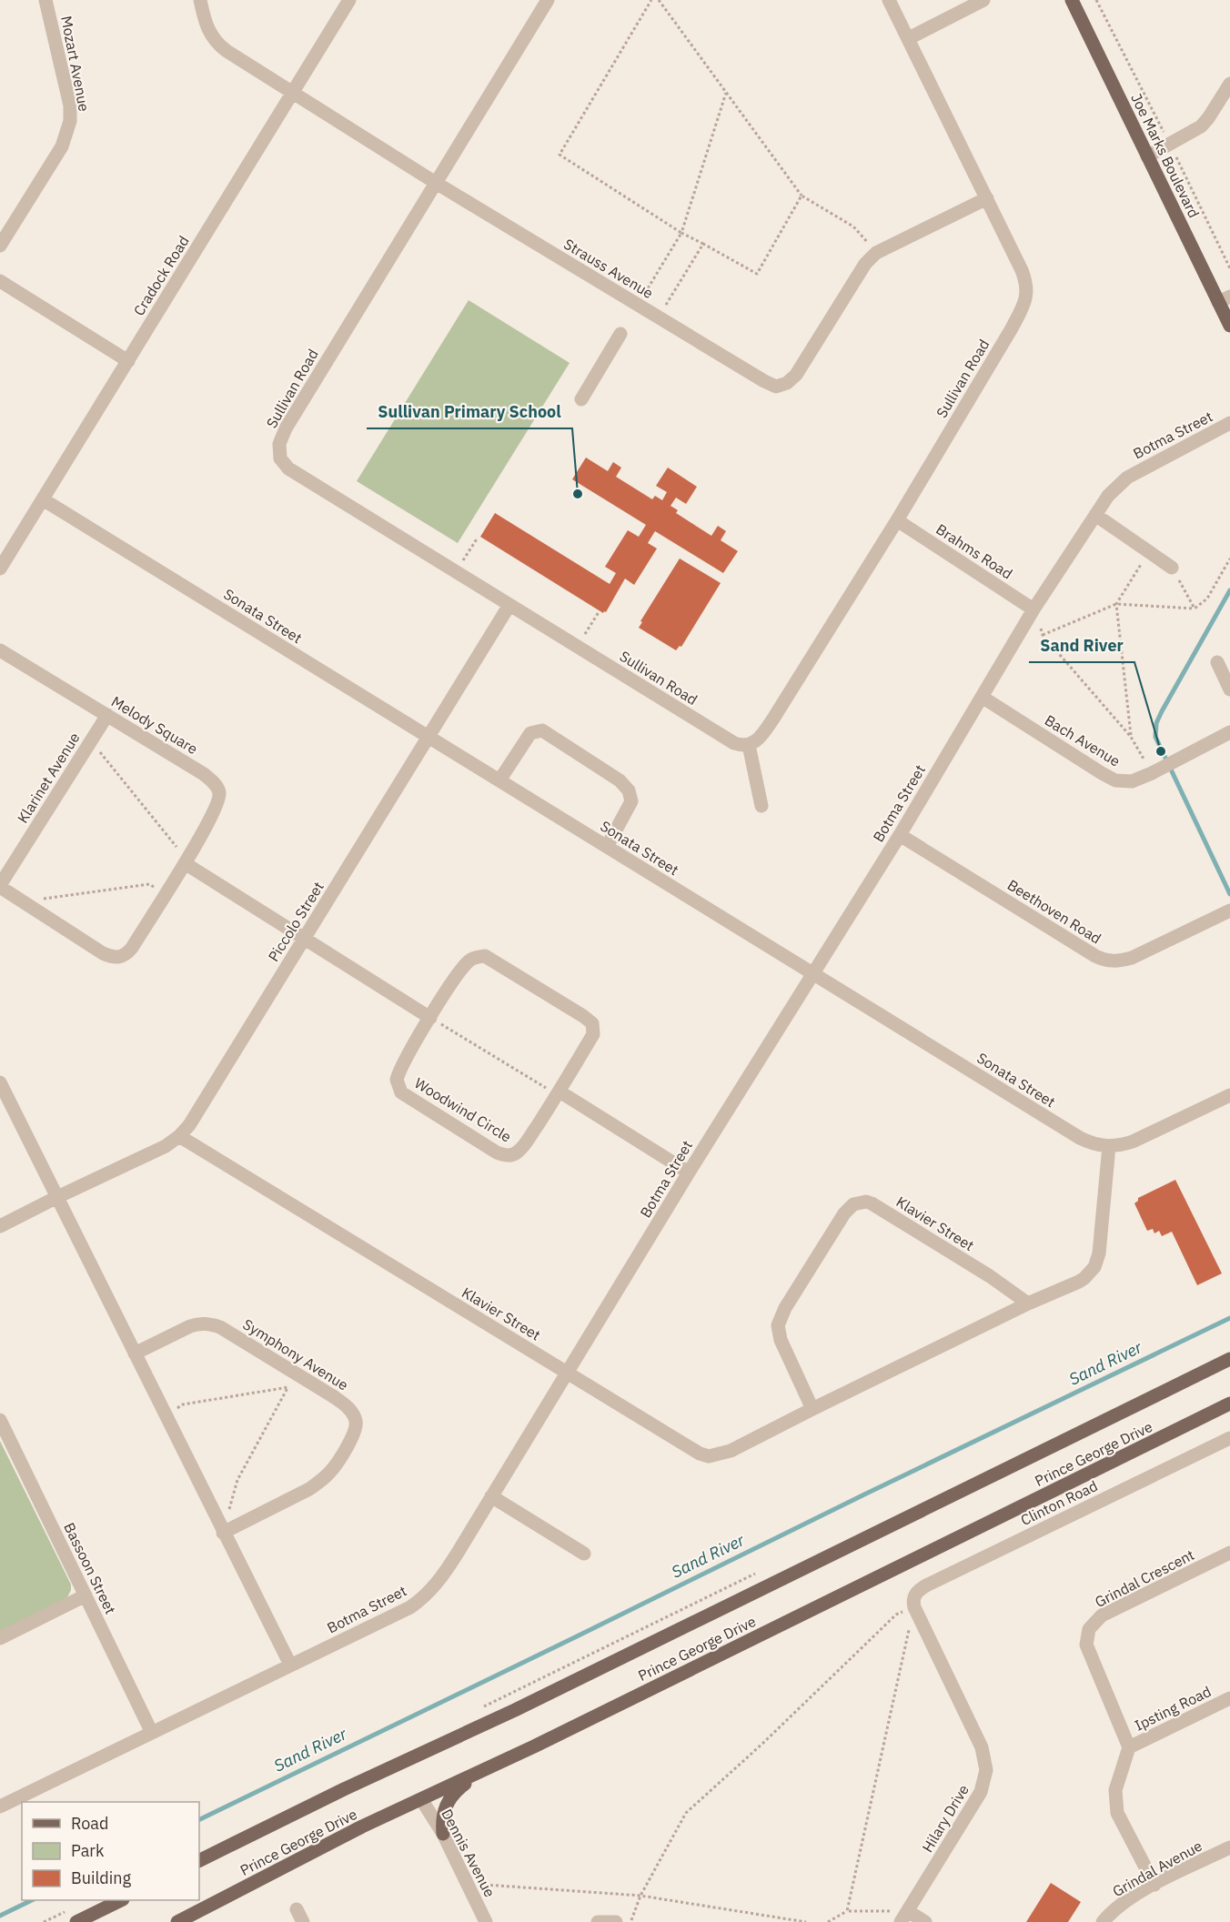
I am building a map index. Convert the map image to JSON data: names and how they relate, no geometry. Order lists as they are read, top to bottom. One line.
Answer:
{"streets":{"main road":["Joe Marks Boulevard","Prince George Drive"],"street":["Mozart Avenue","Strauss Avenue","Cradock Road","Sullivan Road","Botma Street","Brahms Road","Sonata Street","Melody Square","Bach Avenue","Klarinet Avenue","Beethoven Road","Piccolo Street","Woodwind Circle","Klavier Street","Symphony Avenue","Clinton Road","Bassoon Street","Grindal Crescent","Ipsting Road","Hilary Drive","Dennis Avenue","Grindal Avenue"]},"crossings":[["Strauss Avenue","Cradock Road"],["Strauss Avenue","Sullivan Road"],["Cradock Road","Sonata Street"],["Sullivan Road","Brahms Road"],["Sullivan Road","Piccolo Street"],["Botma Street","Brahms Road"],["Botma Street","Sonata Street"],["Botma Street","Bach Avenue"],["Botma Street","Beethoven Road"],["Botma Street","Klavier Street"],["Botma Street","Bassoon Street"],["Sonata Street","Piccolo Street"],["Sonata Street","Klavier Street"],["Melody Square","Klarinet Avenue"],["Piccolo Street","Klavier Street"],["Prince George Drive","Dennis Avenue"],["Clinton Road","Hilary Drive"],["Grindal Crescent","Ipsting Road"]],"water":["Sand River"],"places":["Sullivan Primary School","Sand River"],"legend":["Road","Park","Building"]}
